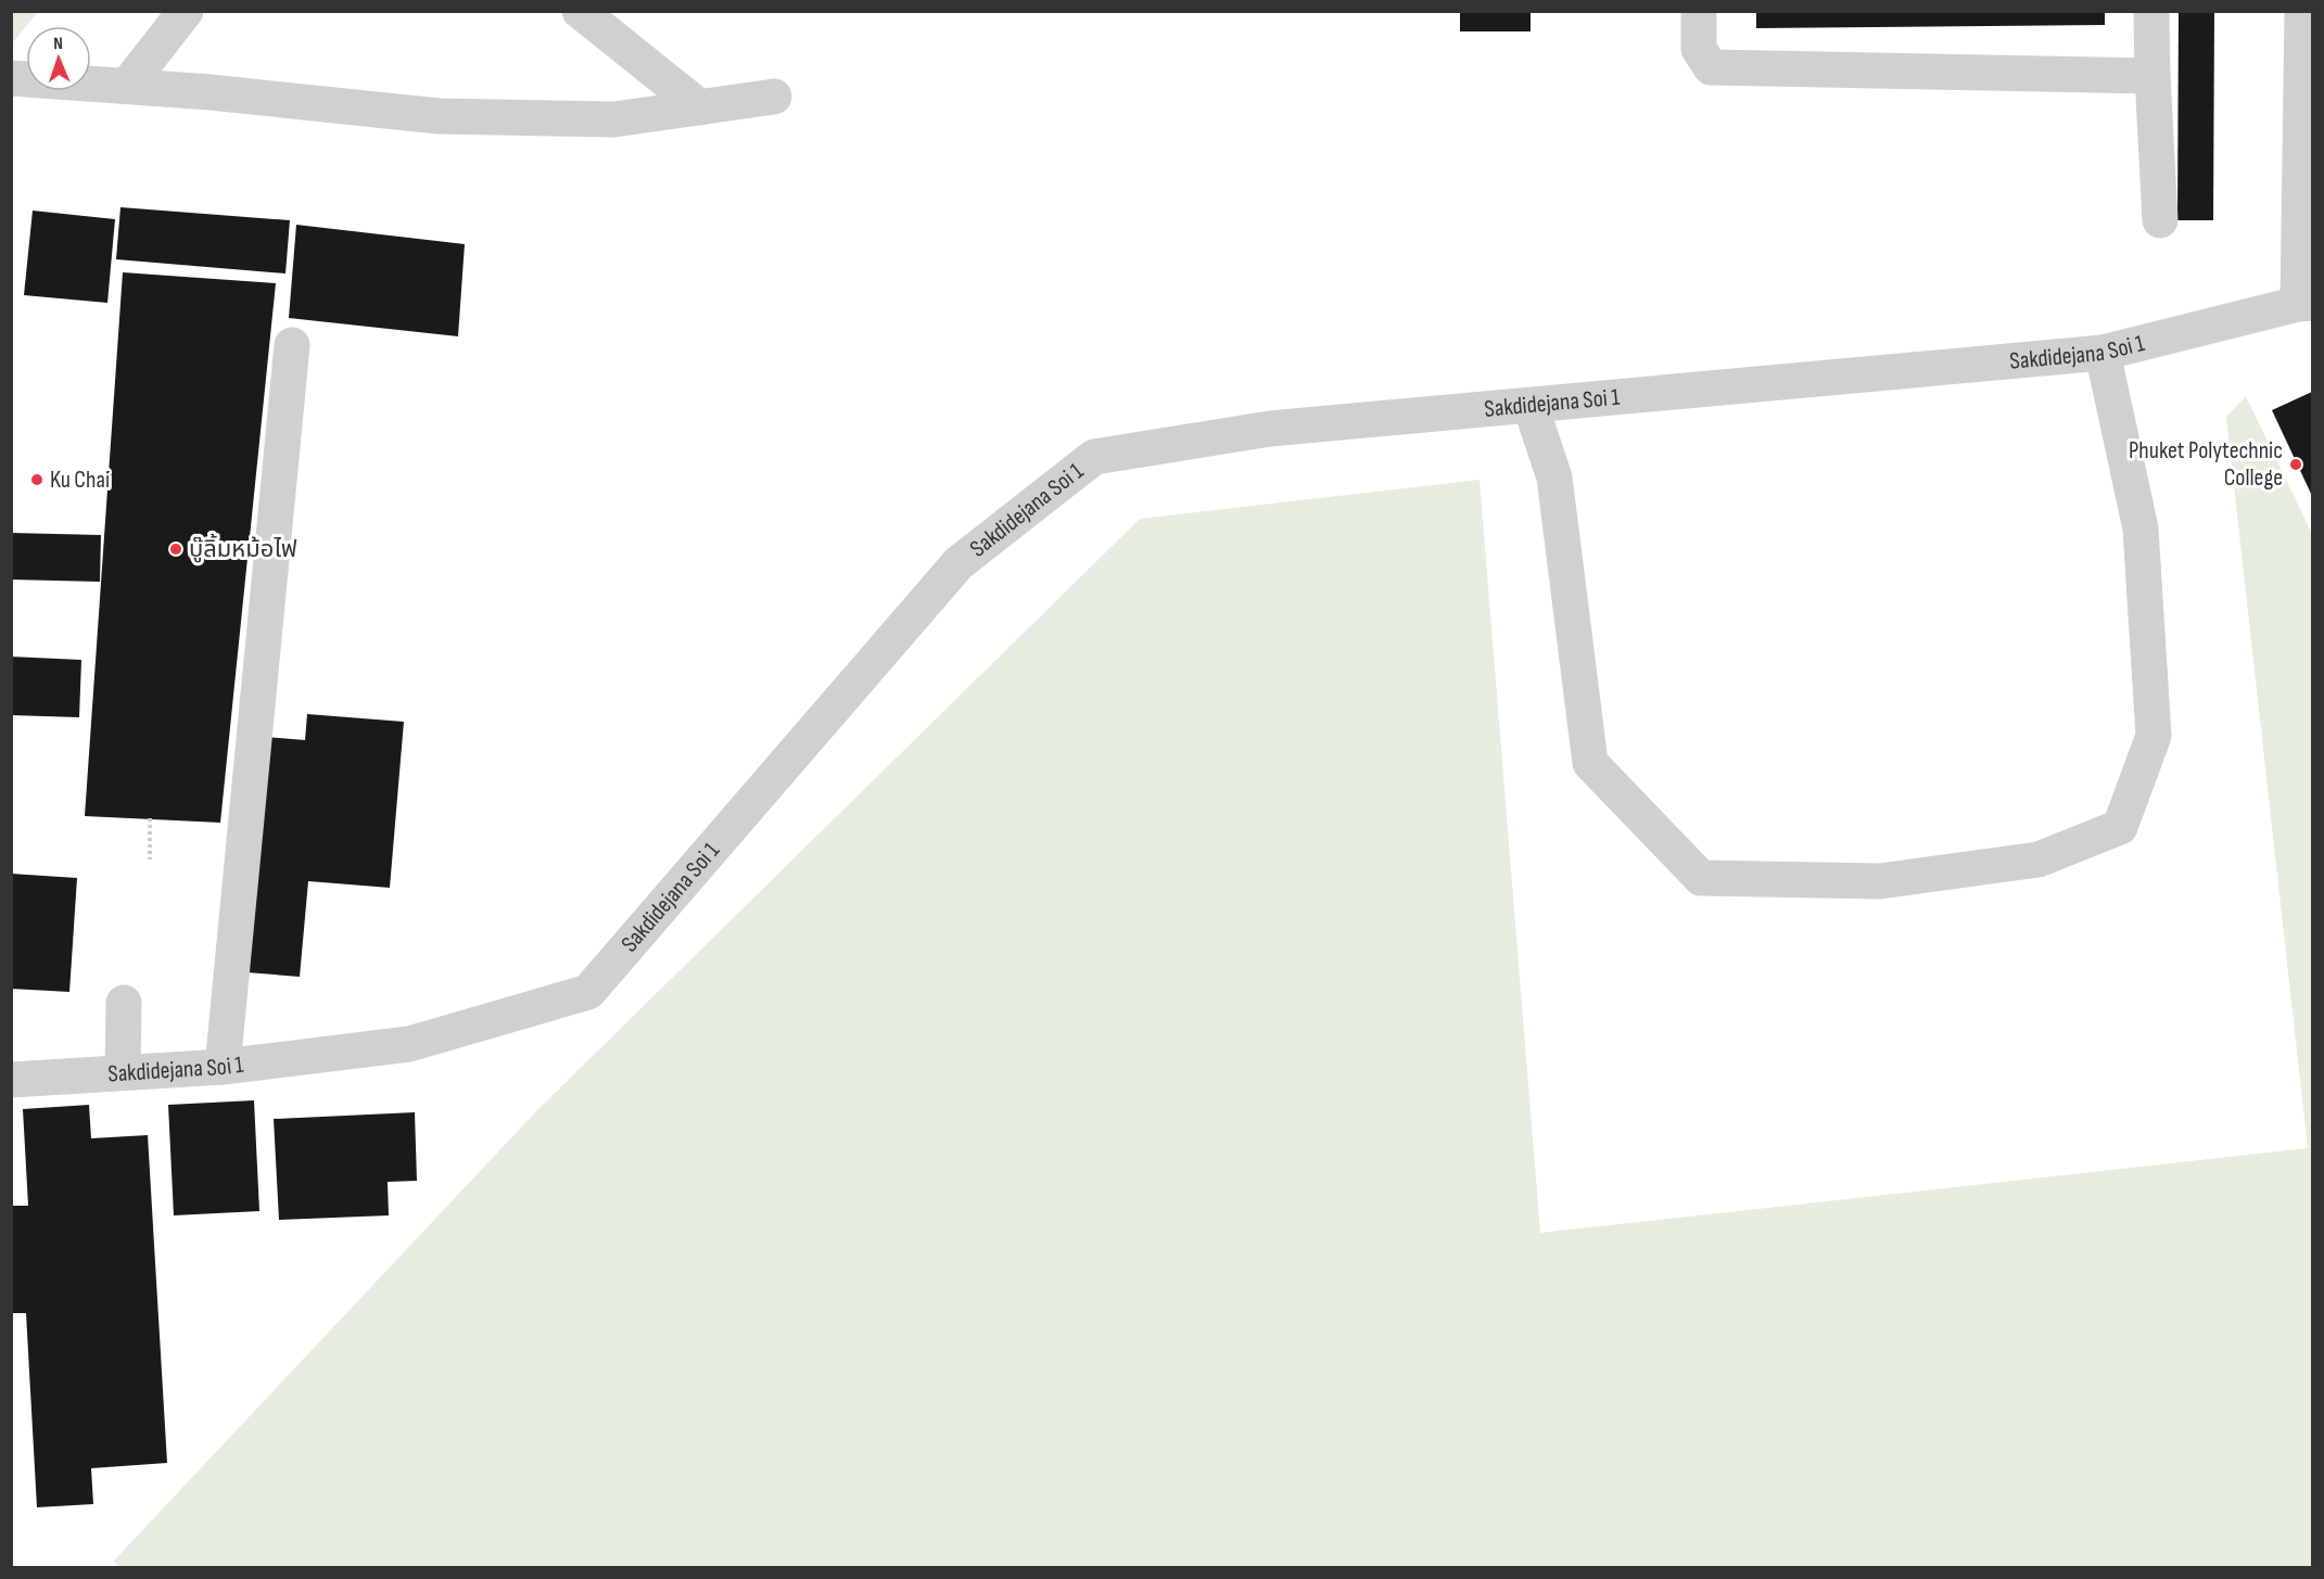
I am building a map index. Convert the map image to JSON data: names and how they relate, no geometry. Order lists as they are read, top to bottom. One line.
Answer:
{"streets":{"street":["Sakdidejana Soi 1"]},"places":["Phuket Polytechnic College","Ku Chai","บู๊ลิ้มหม้อไฟ"],"north":"top"}
